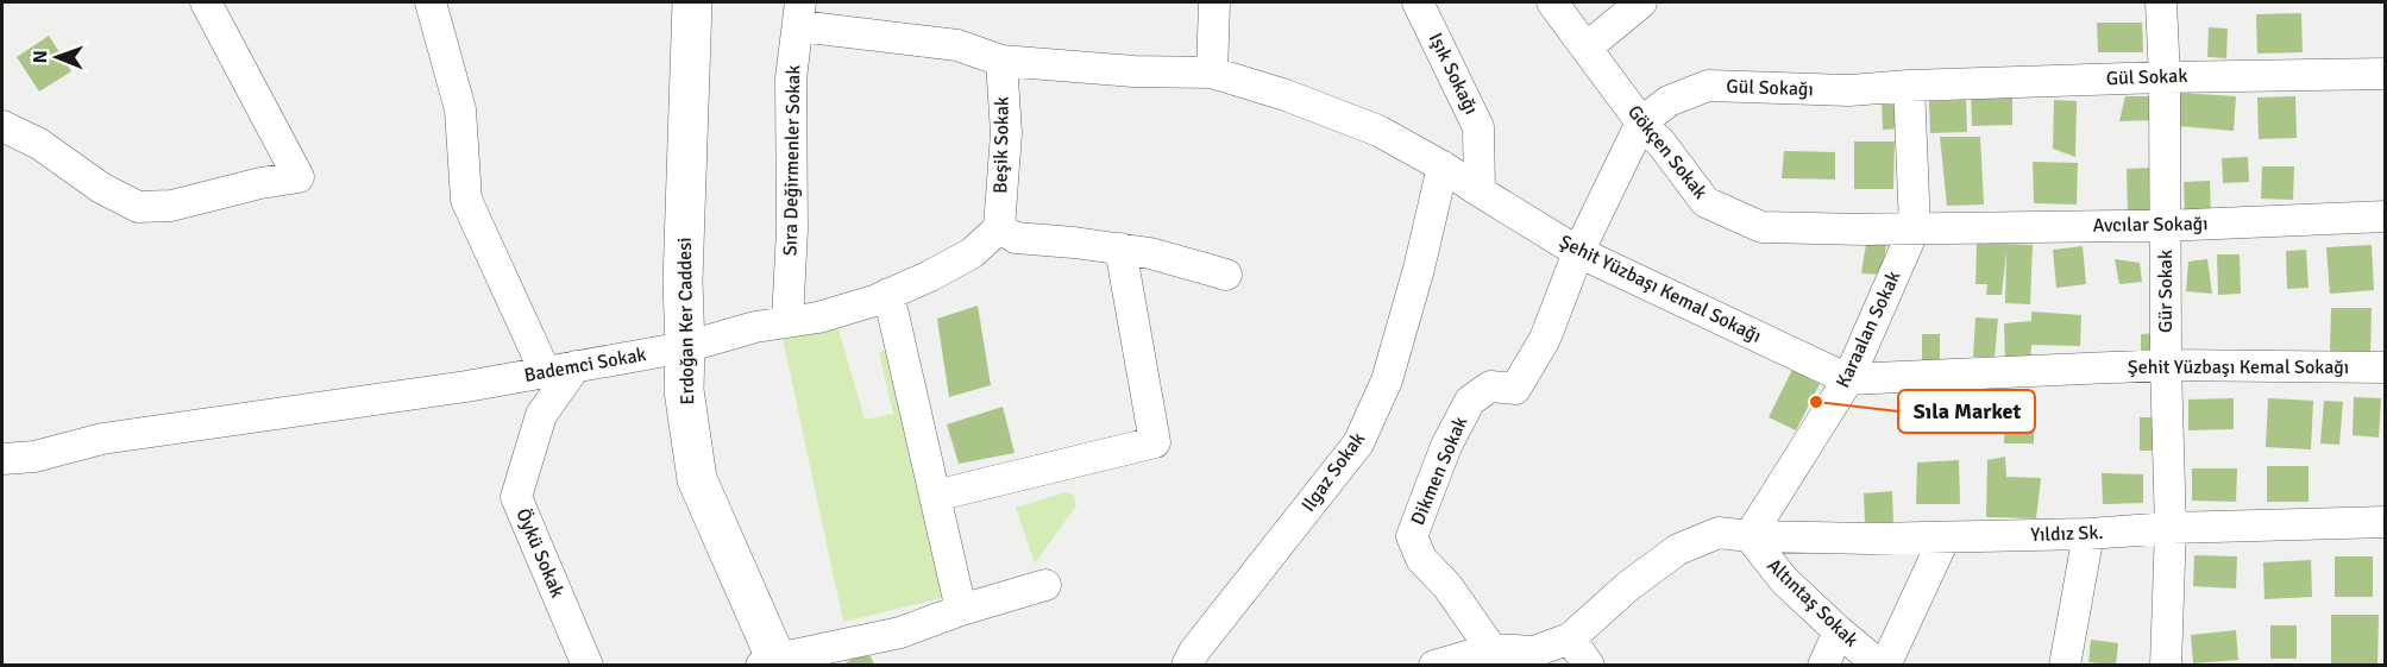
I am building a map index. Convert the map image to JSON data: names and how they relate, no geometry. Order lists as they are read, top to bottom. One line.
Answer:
{"streets":{"main road":["Erdoğan Ker Caddesi"],"street":["Işık Sokağı","Gül Sokak","Gül Sokağı","Beşik Sokak","Gökçen Sokak","Sıra Değirmenler Sokak","Avcılar Sokağı","Şehit Yüzbaşı Kemal Sokağı","Gür Sokak","Karaalan Sokak","Bademci Sokak","Dikmen Sokak","Ilgaz Sokak","Yıldız Sk.","Öykü Sokak","Altıntaş Sokak"]},"crossings":[["Işık Sokağı","Şehit Yüzbaşı Kemal Sokağı"],["Gül Sokak","Gül Sokağı"],["Gül Sokak","Gür Sokak"],["Gül Sokak","Karaalan Sokak"],["Gül Sokağı","Gökçen Sokak"],["Gül Sokağı","Karaalan Sokak"],["Gül Sokağı","Dikmen Sokak"],["Beşik Sokak","Şehit Yüzbaşı Kemal Sokağı"],["Beşik Sokak","Bademci Sokak"],["Gökçen Sokak","Avcılar Sokağı"],["Gökçen Sokak","Karaalan Sokak"],["Gökçen Sokak","Dikmen Sokak"],["Sıra Değirmenler Sokak","Şehit Yüzbaşı Kemal Sokağı"],["Sıra Değirmenler Sokak","Bademci Sokak"],["Avcılar Sokağı","Gür Sokak"],["Avcılar Sokağı","Karaalan Sokak"],["Şehit Yüzbaşı Kemal Sokağı","Gür Sokak"],["Şehit Yüzbaşı Kemal Sokağı","Karaalan Sokak"],["Şehit Yüzbaşı Kemal Sokağı","Dikmen Sokak"],["Şehit Yüzbaşı Kemal Sokağı","Ilgaz Sokak"],["Gür Sokak","Yıldız Sk."],["Erdoğan Ker Caddesi","Bademci Sokak"],["Karaalan Sokak","Yıldız Sk."],["Karaalan Sokak","Altıntaş Sokak"],["Bademci Sokak","Öykü Sokak"],["Yıldız Sk.","Altıntaş Sokak"]],"places":["Sıla Market"],"north":"left"}
